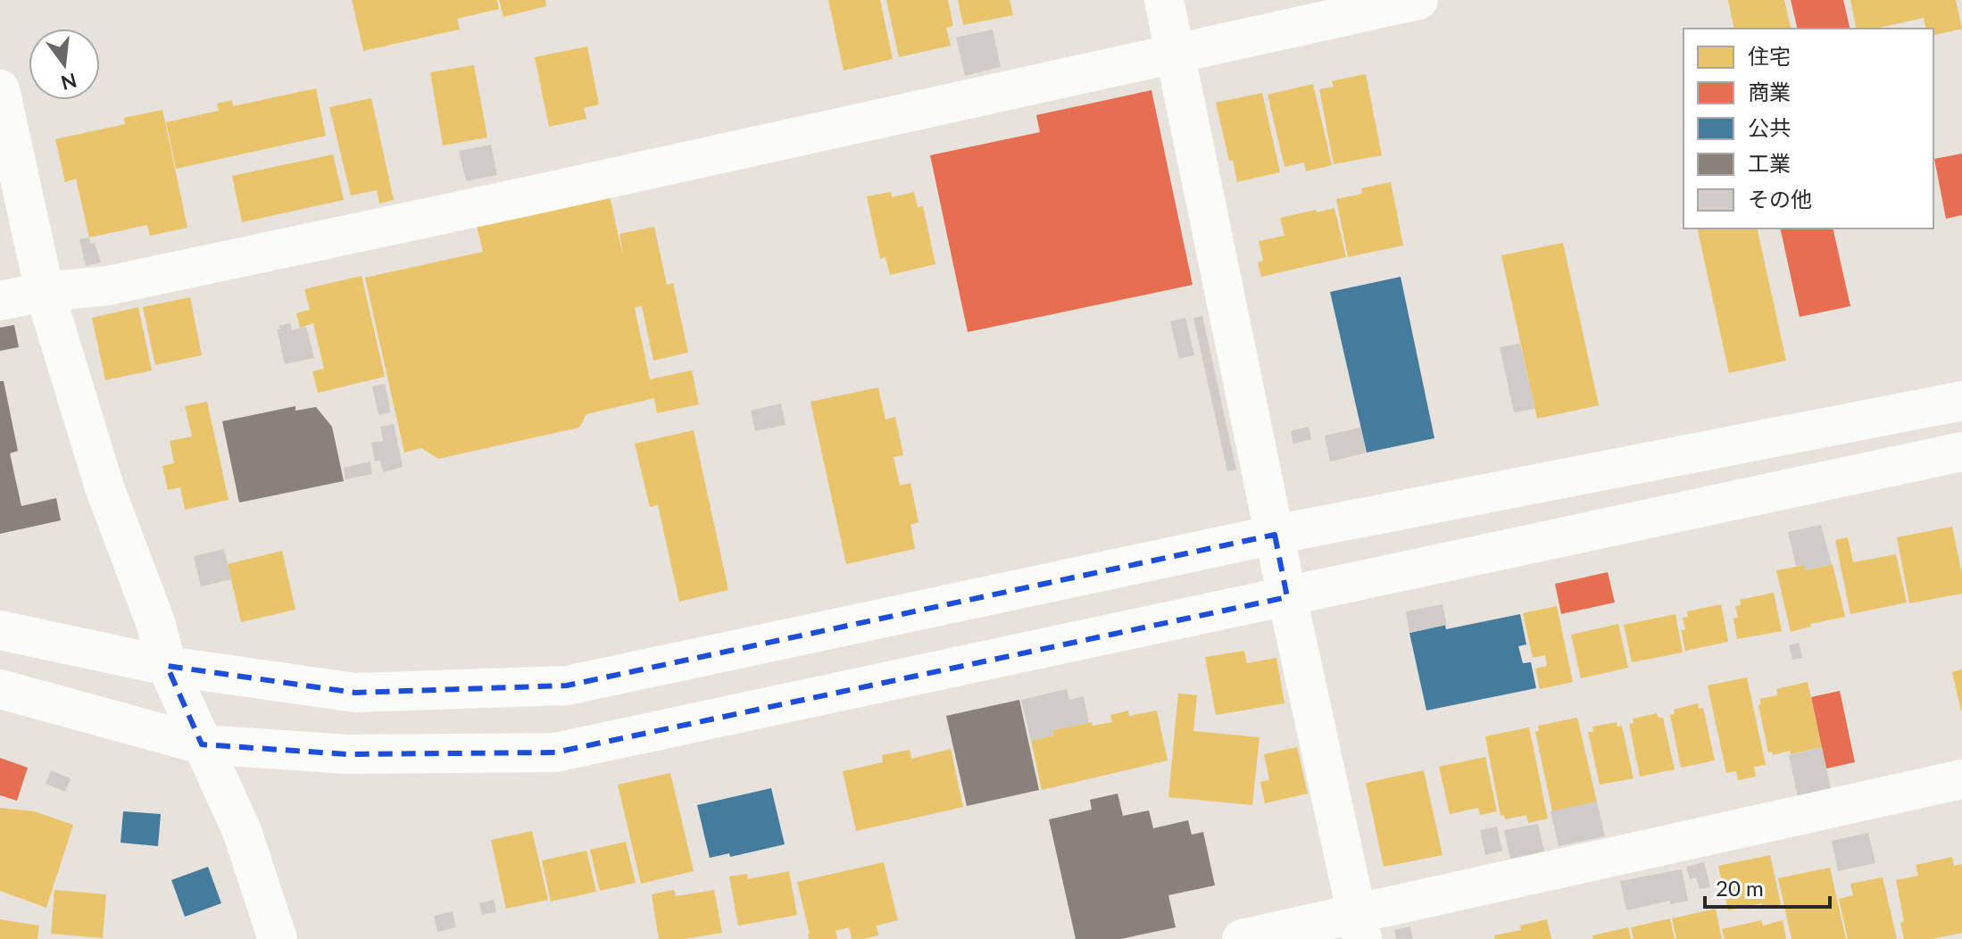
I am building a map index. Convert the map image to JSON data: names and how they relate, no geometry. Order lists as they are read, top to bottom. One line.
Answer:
{"legend":["住宅","商業","公共","工業","その他"],"scale_bar":"20 m","north":"bottom"}
